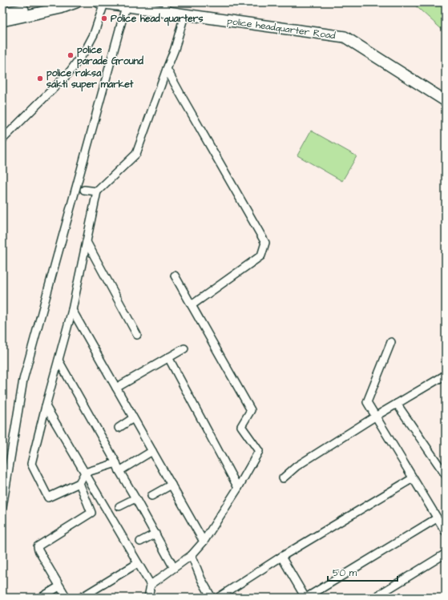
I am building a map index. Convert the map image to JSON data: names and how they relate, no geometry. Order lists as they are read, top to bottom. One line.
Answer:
{"streets":{"street":["police headquarter Road"]},"places":["Police head quarters","police parade Ground","police raksa sakti super market"],"scale_bar":"50 m"}
